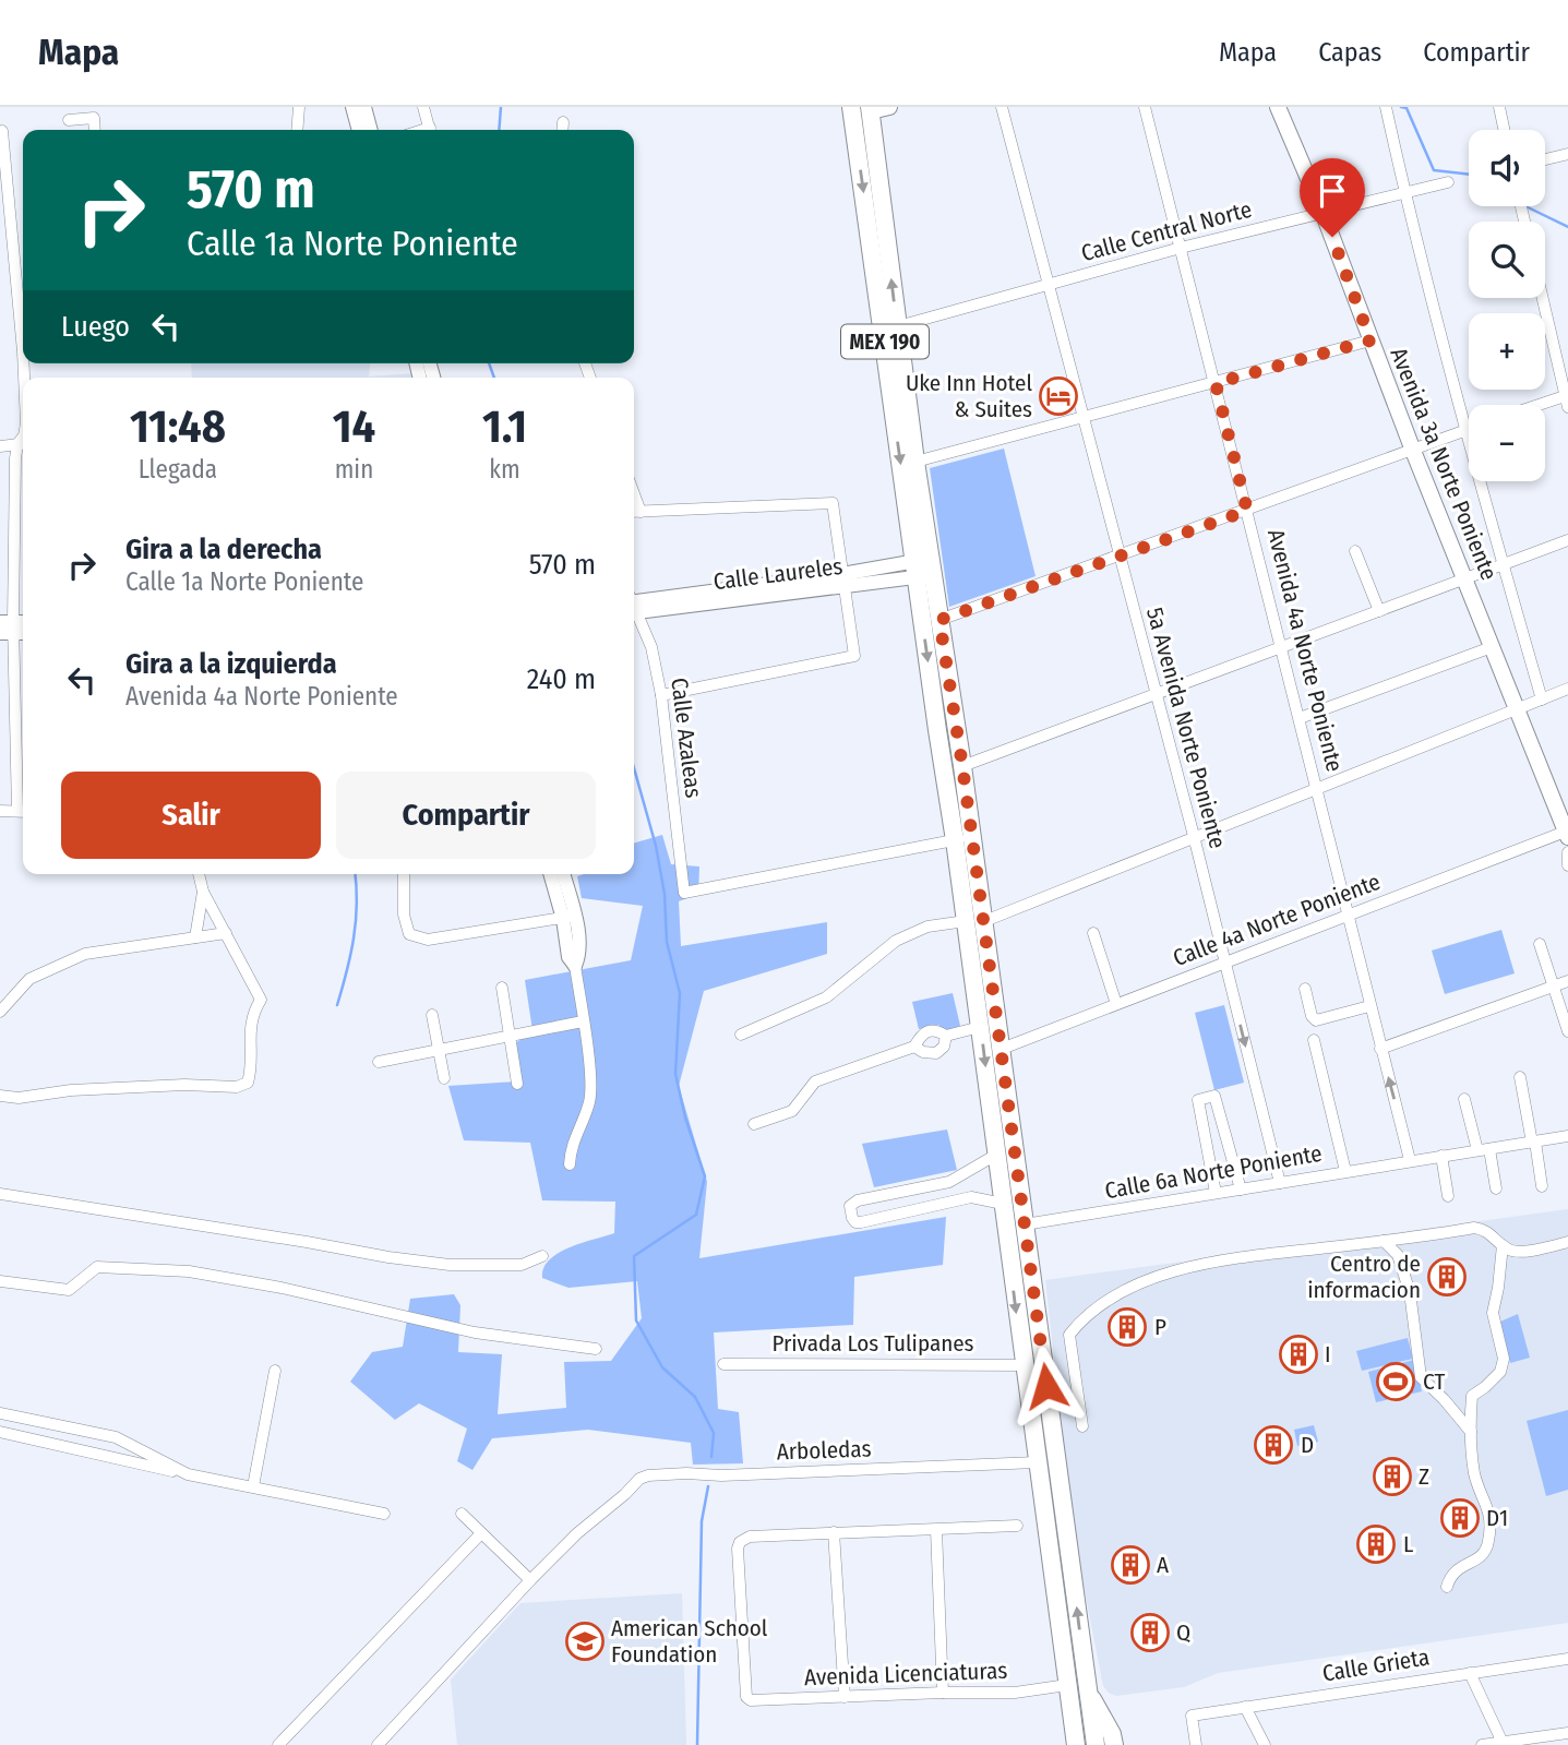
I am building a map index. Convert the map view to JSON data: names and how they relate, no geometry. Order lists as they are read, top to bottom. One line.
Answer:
{"streets":{"main road":["MEX 190","Avenida 3a Norte Poniente"],"street":["Calle Central Norte","Calle Laureles","Avenida 4a Norte Poniente","5a Avenida Norte Poniente","Calle Azaleas","Calle 4a Norte Poniente","Calle 6a Norte Poniente","Privada Los Tulipanes","Arboledas","Calle Grieta","Avenida Licenciaturas"]},"crossings":[["Calle Central Norte","MEX 190"],["Calle Central Norte","Avenida 3a Norte Poniente"],["Calle Central Norte","Avenida 4a Norte Poniente"],["Calle Central Norte","5a Avenida Norte Poniente"],["MEX 190","Calle Laureles"],["MEX 190","Calle Azaleas"],["MEX 190","Calle 4a Norte Poniente"],["MEX 190","Calle 6a Norte Poniente"],["MEX 190","Privada Los Tulipanes"],["MEX 190","Arboledas"],["MEX 190","Avenida Licenciaturas"],["Avenida 3a Norte Poniente","Calle 4a Norte Poniente"],["Avenida 4a Norte Poniente","Calle 4a Norte Poniente"],["Avenida 4a Norte Poniente","Calle 6a Norte Poniente"],["5a Avenida Norte Poniente","Calle 4a Norte Poniente"],["5a Avenida Norte Poniente","Calle 6a Norte Poniente"]],"places":{"hotel":["Uke Inn Hotel & Suites"],"building":["Centro de informacion","P","I","D","Z","D1","L","A","Q"],"sports":["CT"],"school or university":["American School Foundation"]},"page":{"header":"Mapa","nav":["Mapa","Capas","Compartir"],"map_buttons":["+","−"],"turn":["570 m","Calle 1a Norte Poniente"],"then":"Luego","eta":["11:48","Llegada","14","min","1.1","km"],"list":[{"name":"Gira a la derecha","note":"Calle 1a Norte Poniente","value":"570 m"},{"name":"Gira a la izquierda","note":"Avenida 4a Norte Poniente","value":"240 m"}],"buttons":["Salir","Compartir"]}}
